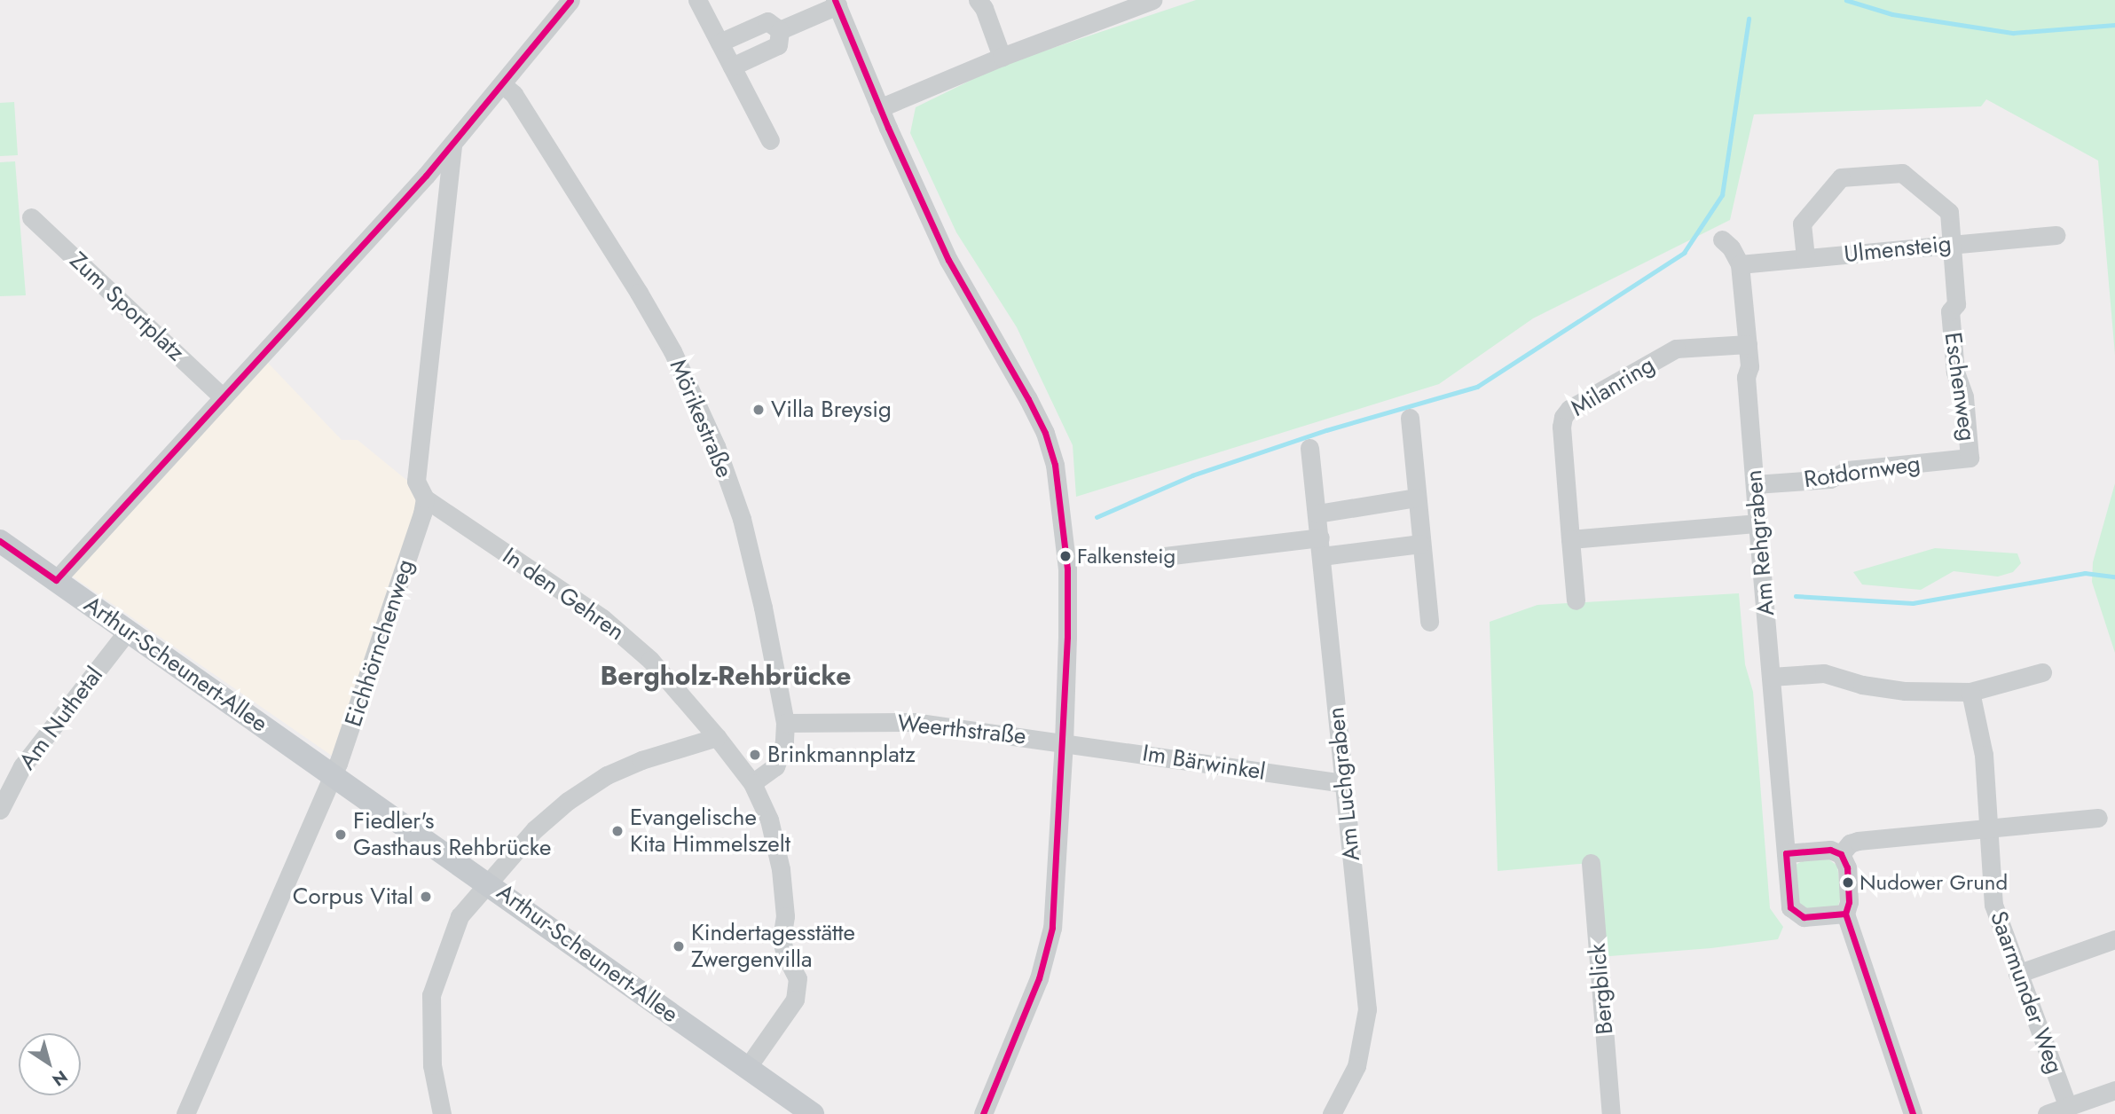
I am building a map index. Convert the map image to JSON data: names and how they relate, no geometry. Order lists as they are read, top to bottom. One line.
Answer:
{"streets":{"main road":["Arthur-Scheunert-Allee"],"street":["Ulmensteig","Zum Sportplatz","Milanring","Eschenweg","Mörikestraße","Rotdornweg","Am Rehgraben","In den Gehren","Eichhörnchenweg","Am Nuthetal","Weerthstraße","Im Bärwinkel","Am Luchgraben","Bergblick","Saarmunder Weg"]},"crossings":[["Ulmensteig","Eschenweg"],["Ulmensteig","Am Rehgraben"],["Milanring","Am Rehgraben"],["Eschenweg","Rotdornweg"],["Mörikestraße","In den Gehren"],["Mörikestraße","Weerthstraße"],["Rotdornweg","Am Rehgraben"],["In den Gehren","Eichhörnchenweg"],["In den Gehren","Arthur-Scheunert-Allee"],["Eichhörnchenweg","Arthur-Scheunert-Allee"],["Arthur-Scheunert-Allee","Am Nuthetal"],["Weerthstraße","Im Bärwinkel"],["Im Bärwinkel","Am Luchgraben"]],"districts":["Bergholz-Rehbrücke"],"places":["Villa Breysig","Falkensteig","Brinkmannplatz","Evangelische Kita Himmelszelt","Fiedler's Gasthaus Rehbrücke","Nudower Grund","Corpus Vital","Kindertagesstätte Zwergenvilla"],"north":"bottom right"}
